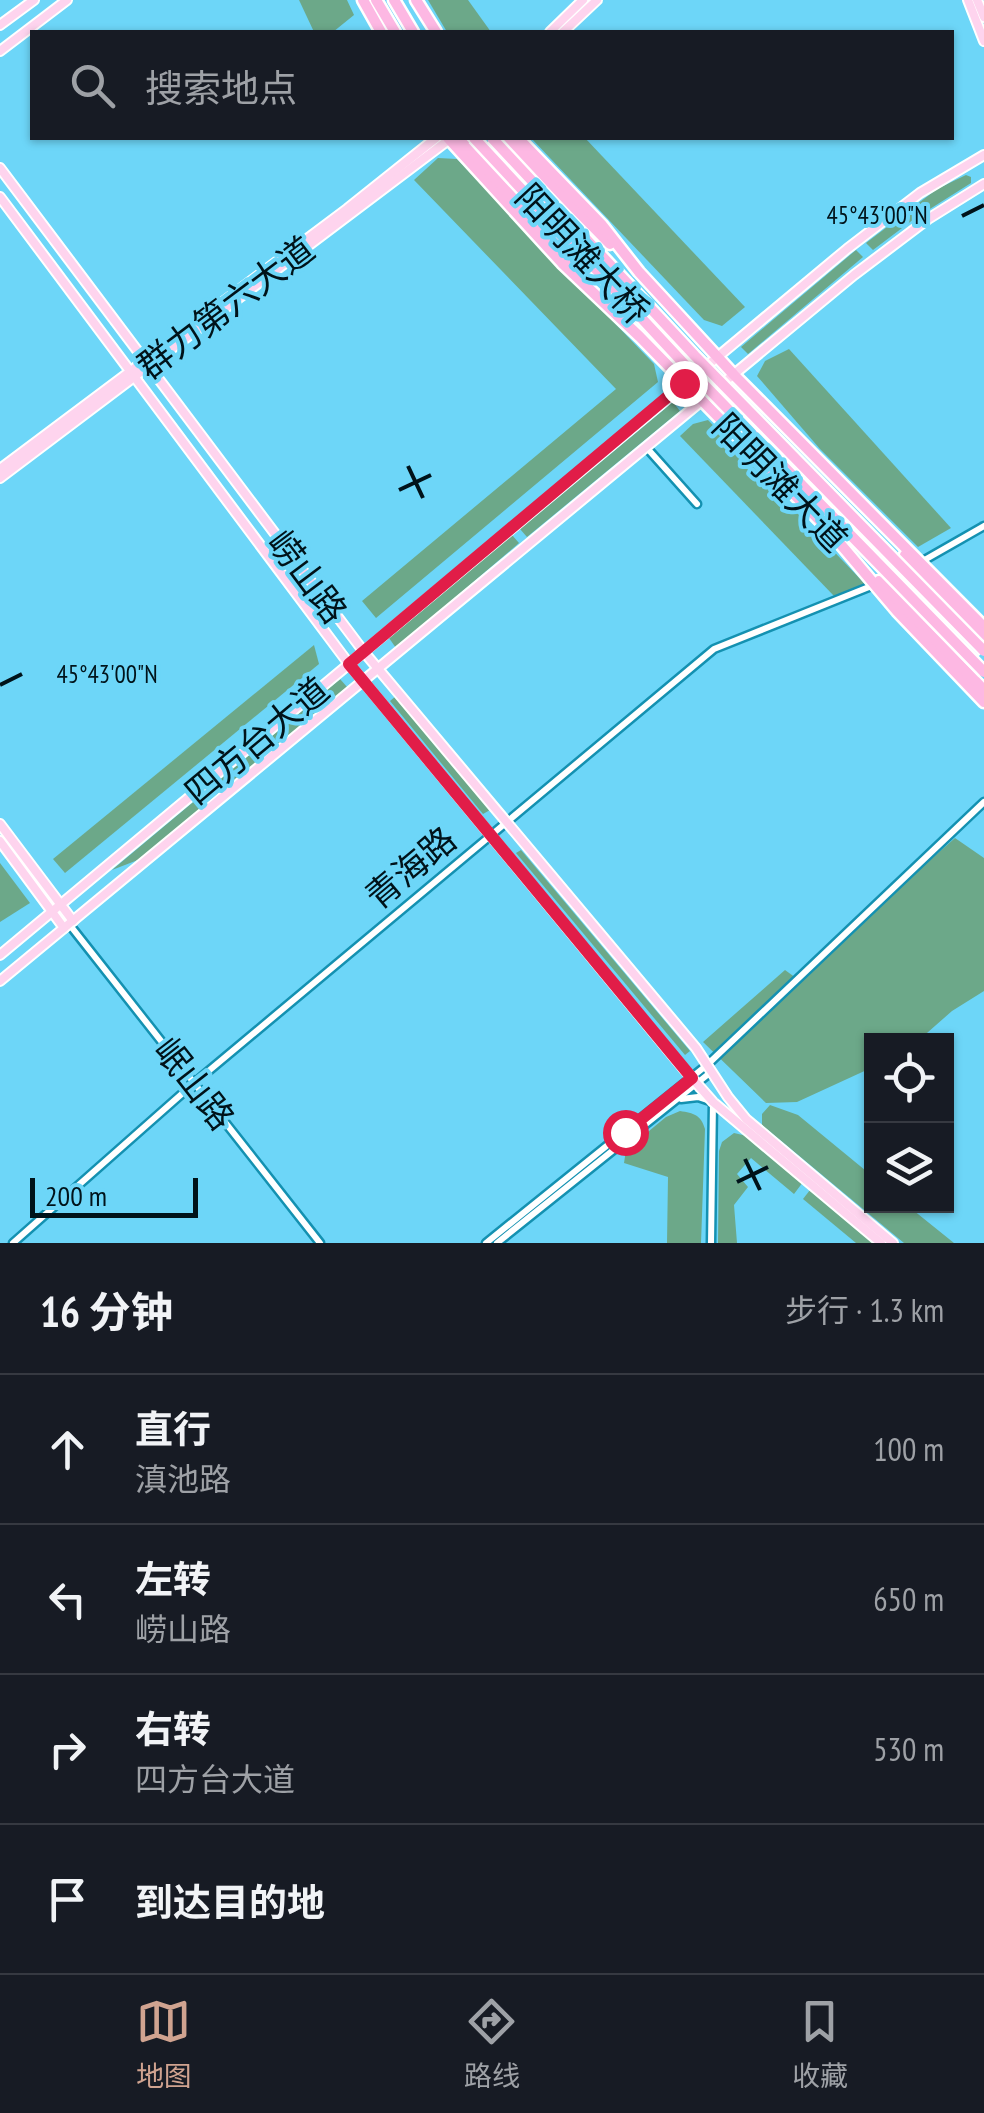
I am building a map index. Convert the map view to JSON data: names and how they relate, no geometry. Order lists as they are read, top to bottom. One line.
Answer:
{"streets":{"highway":["阳明滩大桥","阳明滩大道"],"main road":["群力第六大道","崂山路","四方台大道","岷山路"],"street":["青海路"]},"crossings":[["群力第六大道","崂山路"],["阳明滩大道","四方台大道"],["阳明滩大道","青海路"],["崂山路","四方台大道"],["崂山路","青海路"],["四方台大道","岷山路"],["青海路","岷山路"]],"scale_bar":"200 m","page":{"search":"搜索地点","scale":"200 m","heading":["16 分钟","步行 · 1.3 km"],"list":[["直行","滇池路","100 m"],["左转","崂山路","650 m"],["右转","四方台大道","530 m"],"到达目的地"],"nav":["地图","路线","收藏"]},"coordinates":["45°43'00\"N"]}
